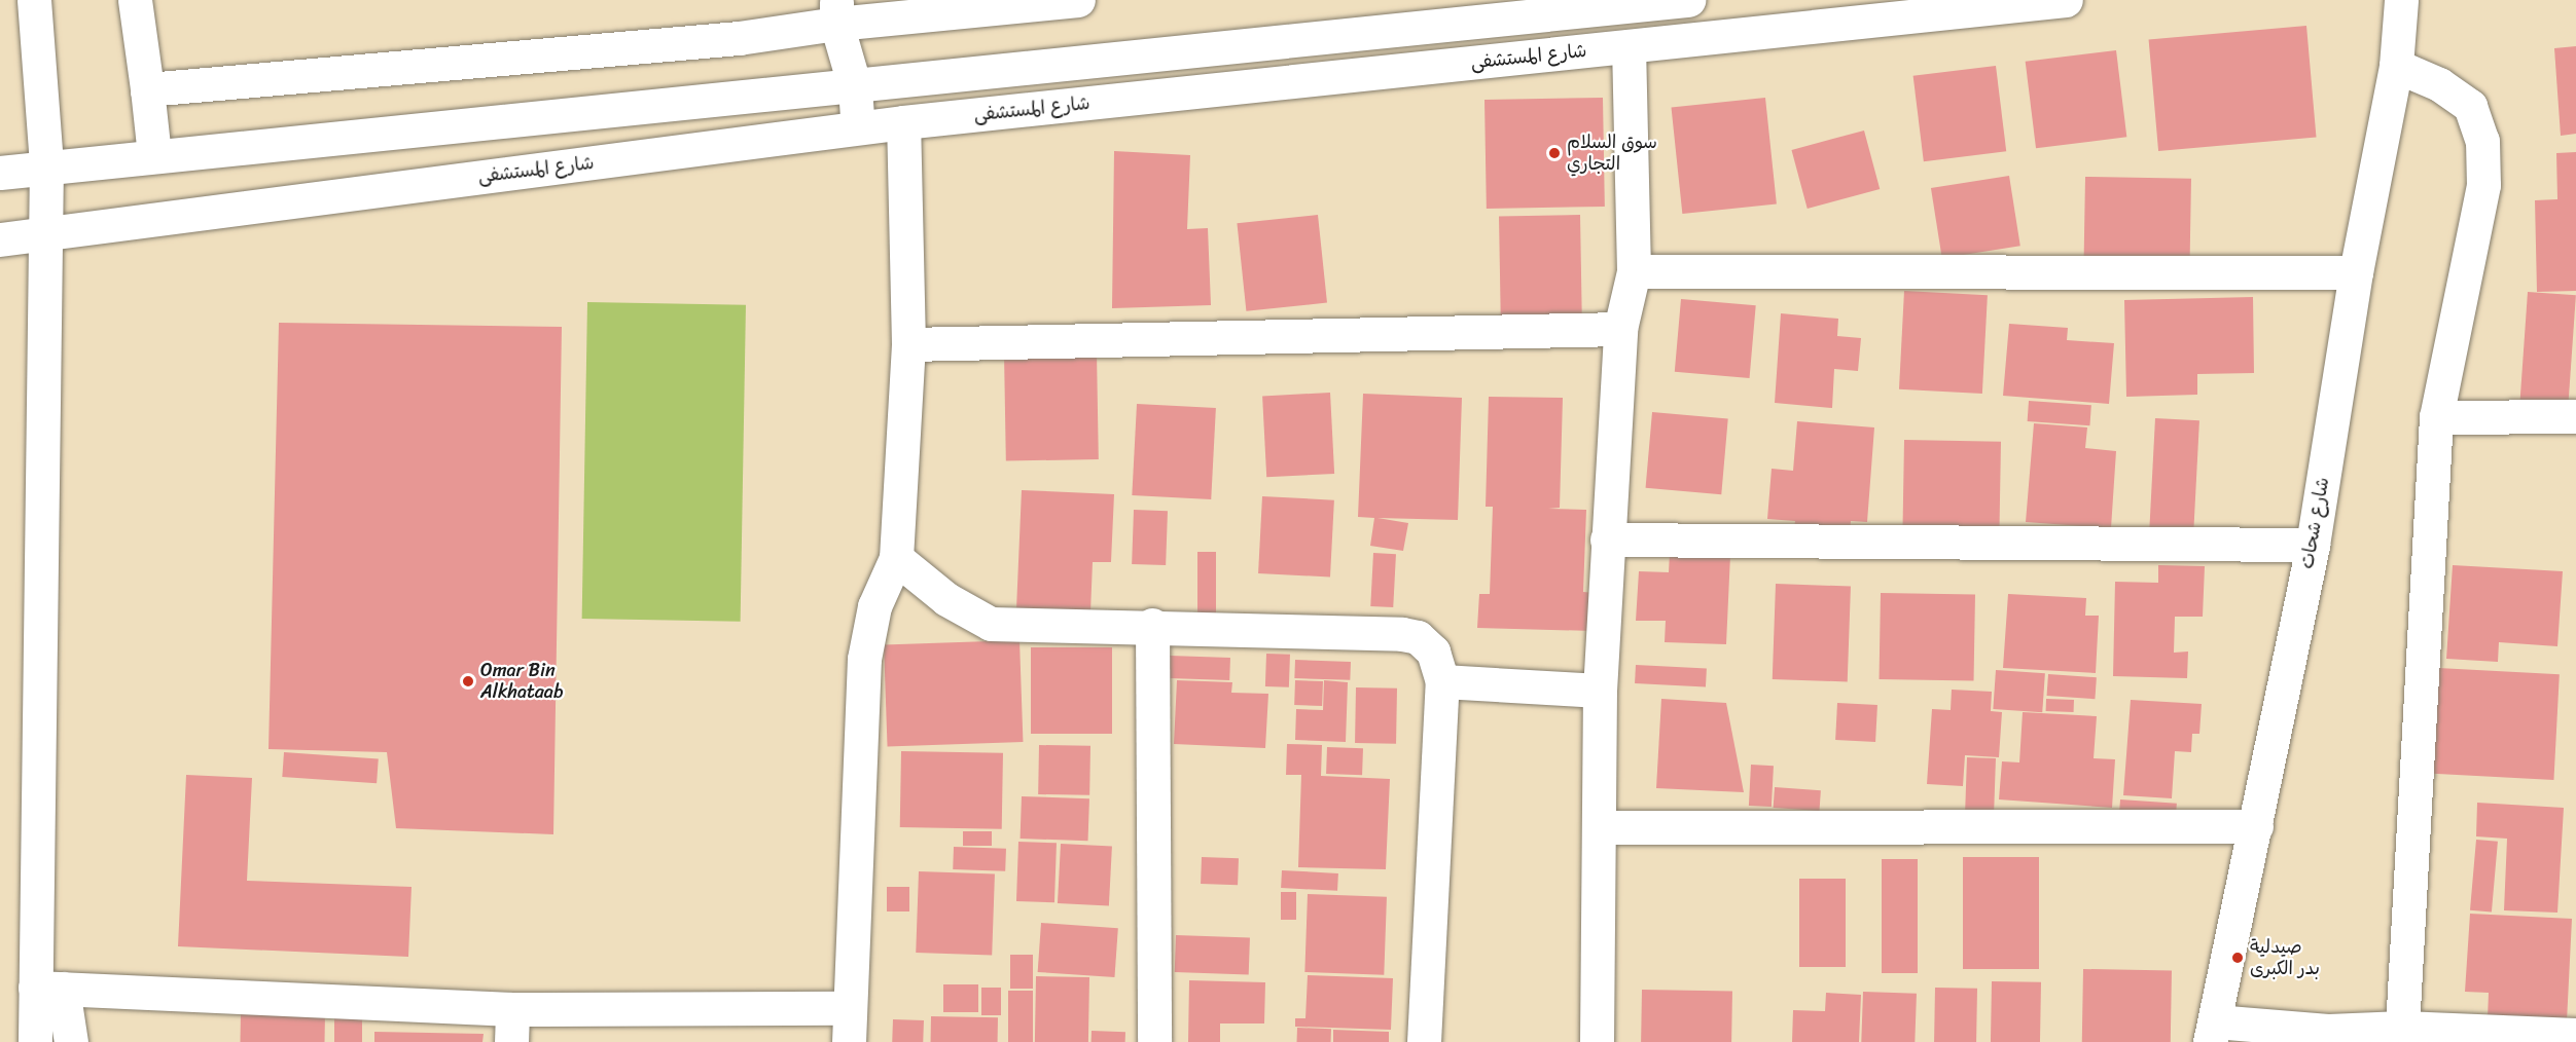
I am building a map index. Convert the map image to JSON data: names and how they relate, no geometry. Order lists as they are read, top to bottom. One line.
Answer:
{"streets":{"street":["شارع المستشفى","شارع شحات"]},"places":["سوق السلام التجاري","Omar Bin Alkhataab","صيدلية بدر الكبرى"]}
